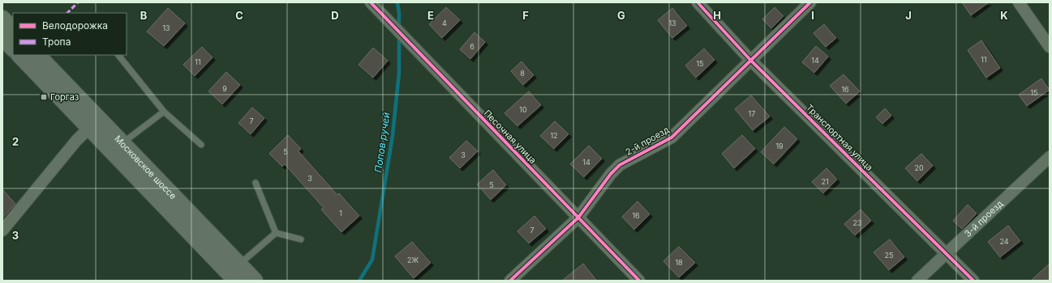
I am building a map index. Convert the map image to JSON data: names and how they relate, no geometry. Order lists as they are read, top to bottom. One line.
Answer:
{"streets":{"main road":["Московское шоссе"],"street":["Песочная улица","Транспортная улица","2-й проезд","3-й проезд"]},"crossings":[["Песочная улица","2-й проезд"],["Транспортная улица","2-й проезд"],["Транспортная улица","3-й проезд"]],"water":["Попов ручей"],"places":{"transit":["Горгаз"]},"house_numbers":["4","13","13","6","11","14","11","15","8","9","16","15","10","17","7","12","19","5","3","14","20","3","21","5","1","16","23","7","24","25","2Ж","18"],"legend":["Велодорожка","Тропа"],"grid":{"columns":["B","C","D","E","F","G","H","I","J","K"],"rows":["2","3"]}}
